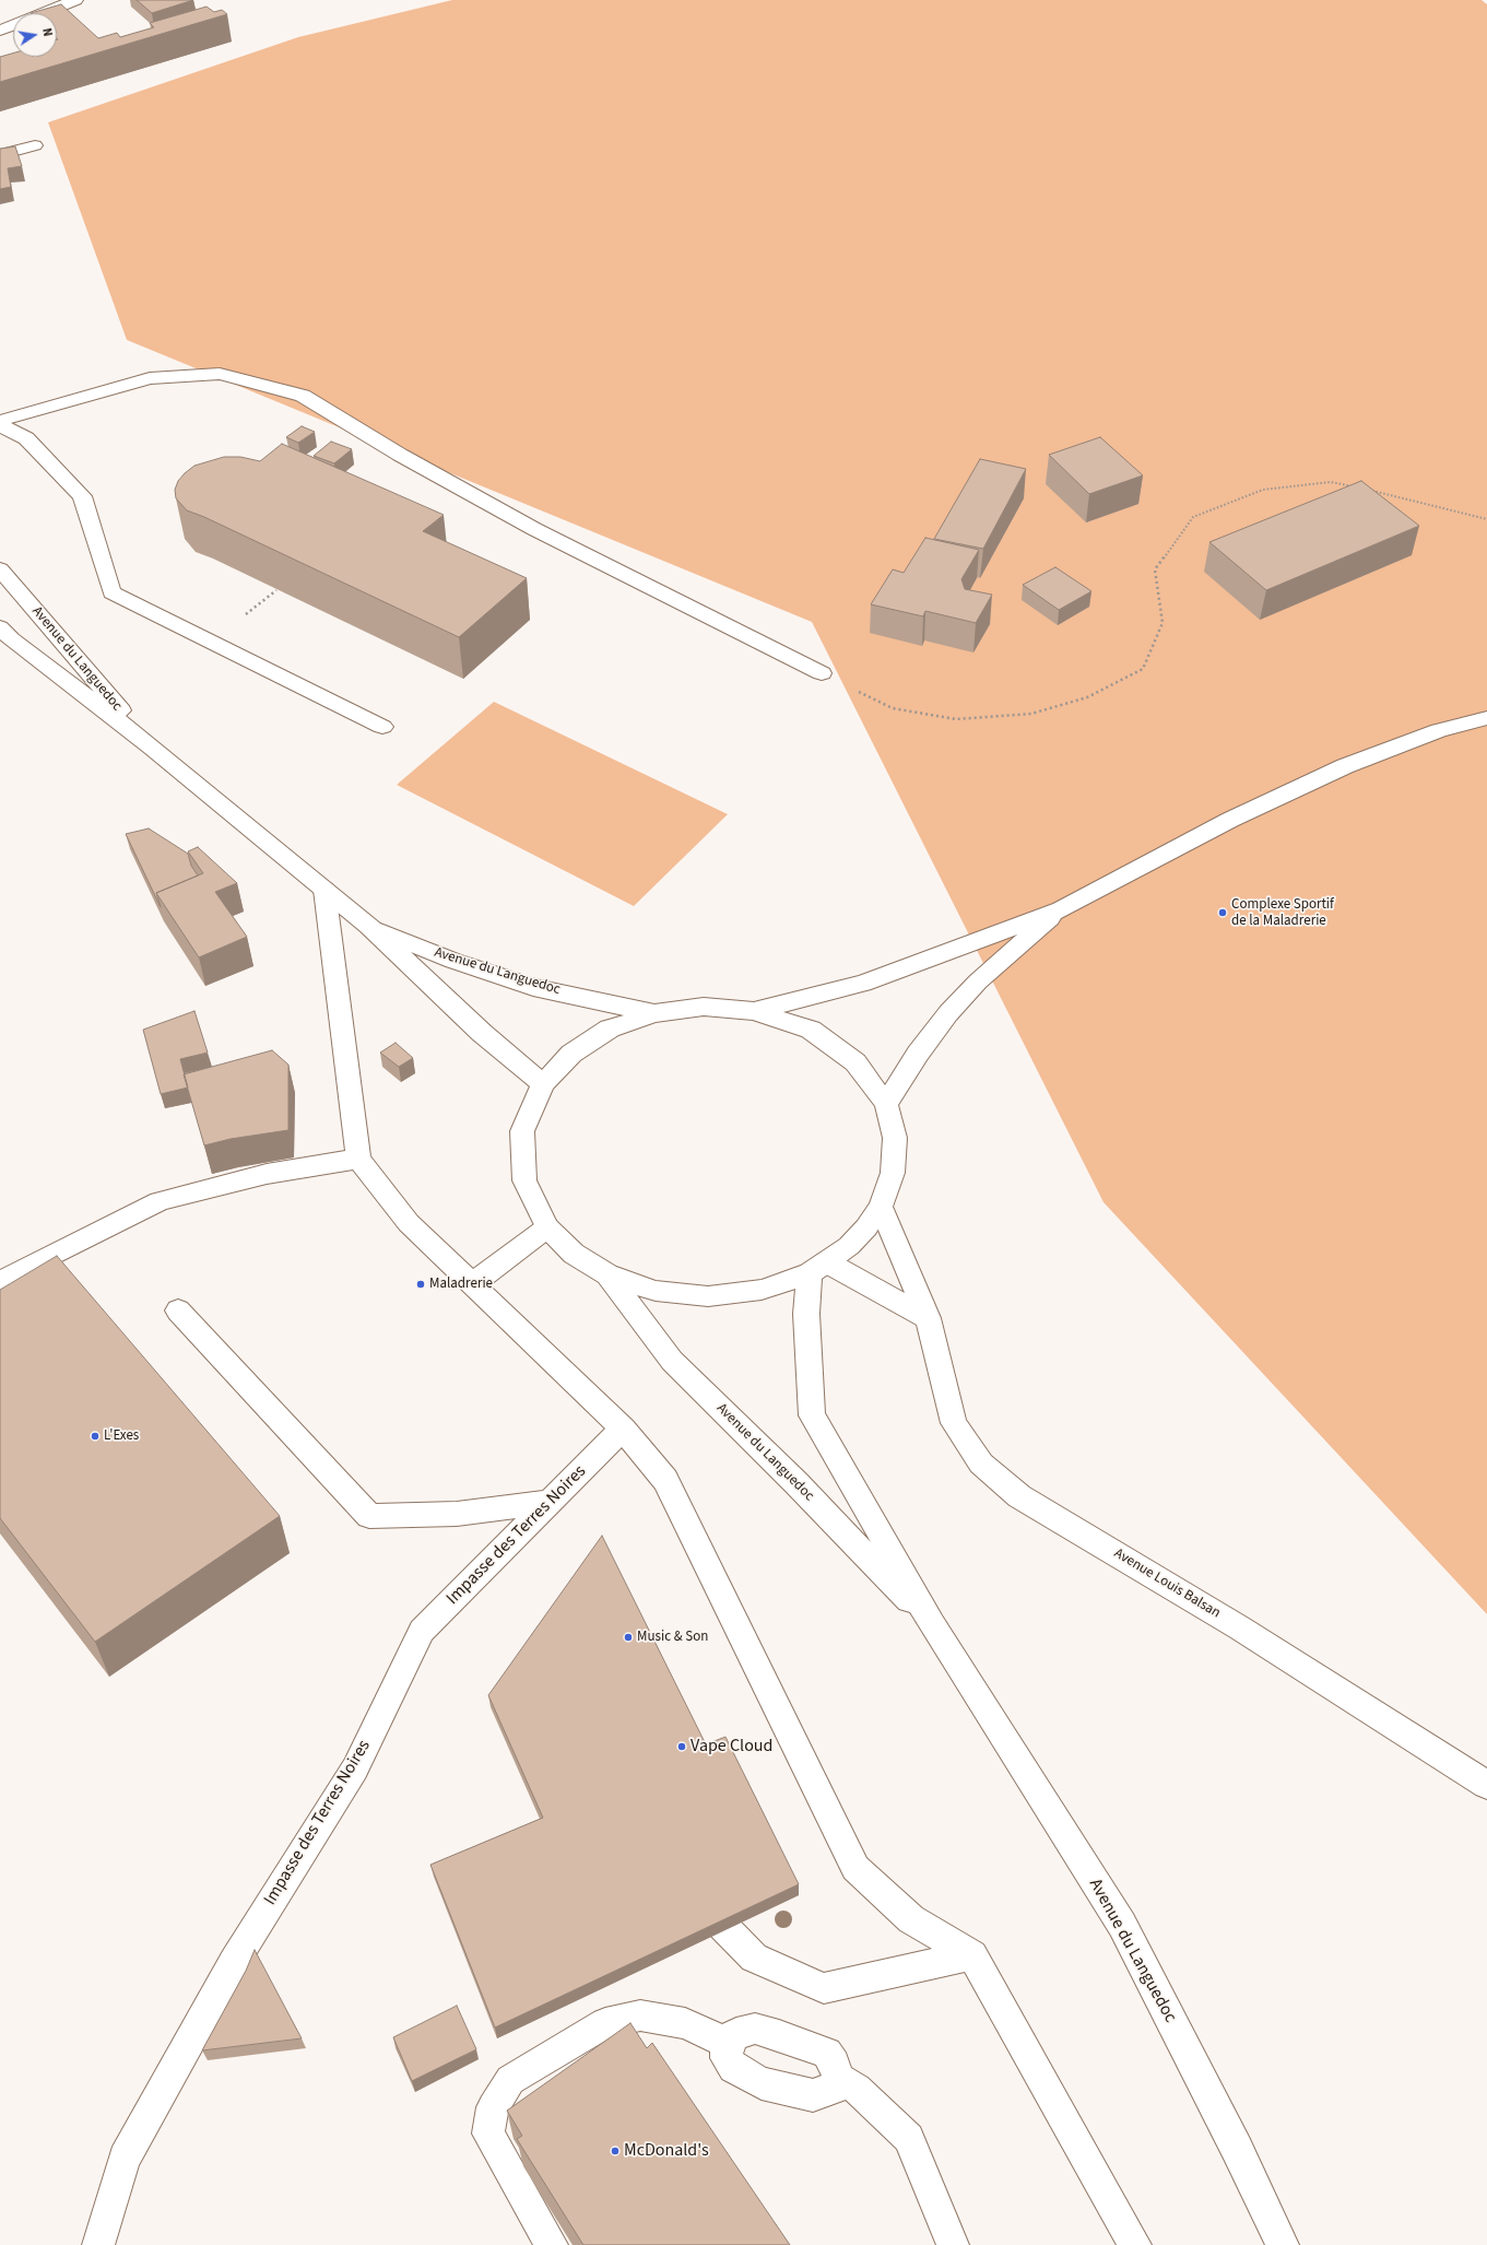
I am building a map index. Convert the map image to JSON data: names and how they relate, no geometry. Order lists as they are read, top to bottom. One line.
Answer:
{"streets":{"main road":["Avenue du Languedoc","Impasse des Terres Noires","Avenue Louis Balsan"]},"places":["Complexe Sportif de la Maladrerie","Maladrerie","L'Exes","Music & Son","Vape Cloud","McDonald's"],"north":"right"}
